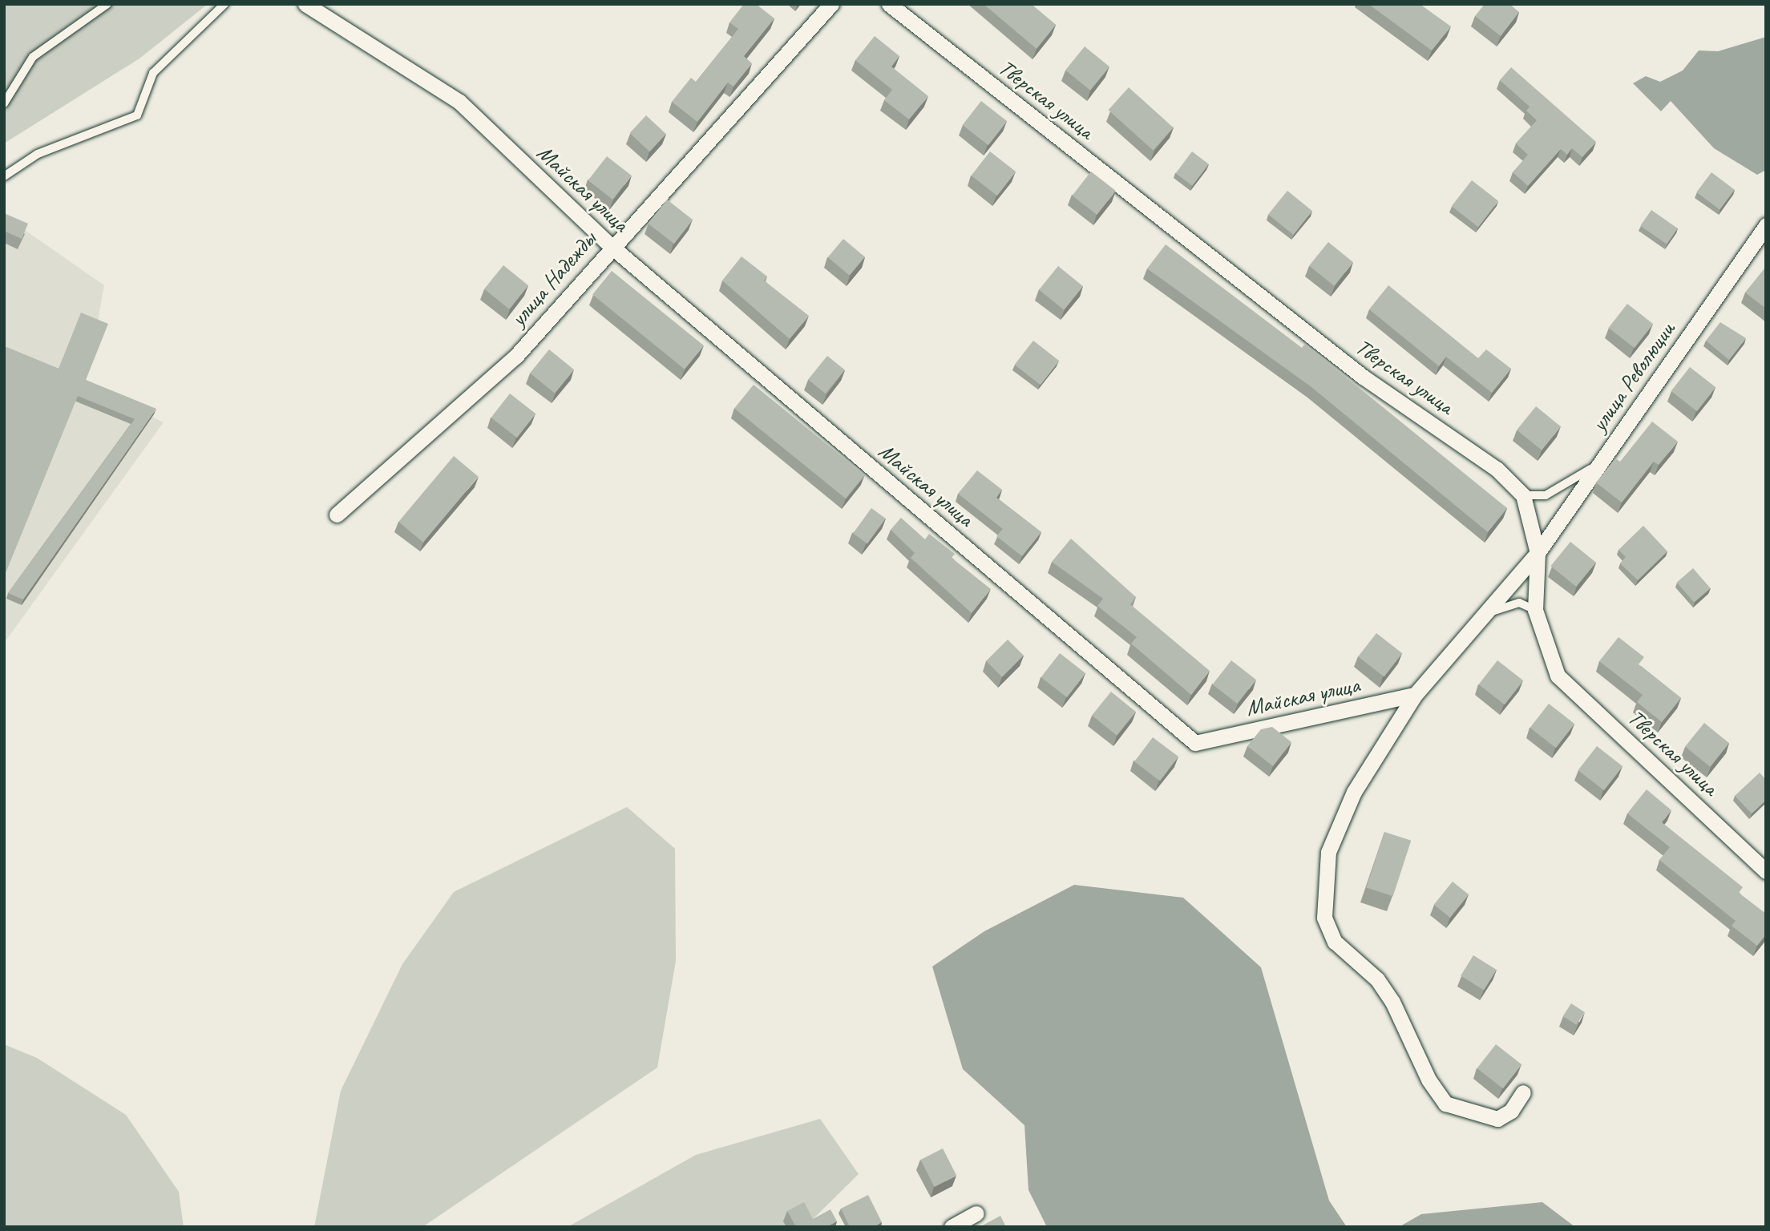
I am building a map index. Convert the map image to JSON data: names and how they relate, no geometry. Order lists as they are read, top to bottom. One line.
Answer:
{"streets":{"street":["Тверская улица","Майская улица","улица Надежды","улица Революции"]},"crossings":[["Тверская улица","улица Революции"],["Майская улица","улица Надежды"]]}
